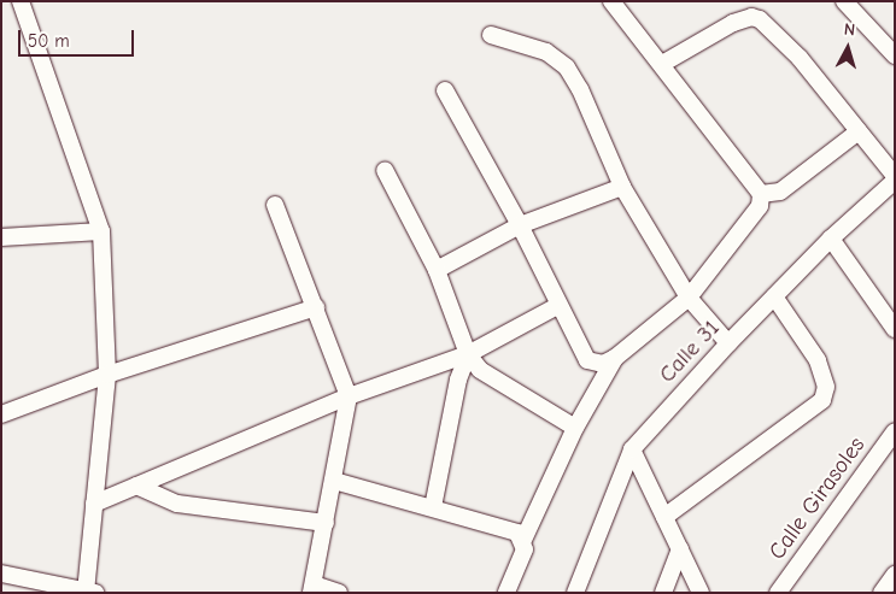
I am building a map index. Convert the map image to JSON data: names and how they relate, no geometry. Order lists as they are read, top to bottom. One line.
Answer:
{"streets":{"street":["Calle 31","Calle Girasoles"]},"scale_bar":"50 m","north":"top"}
